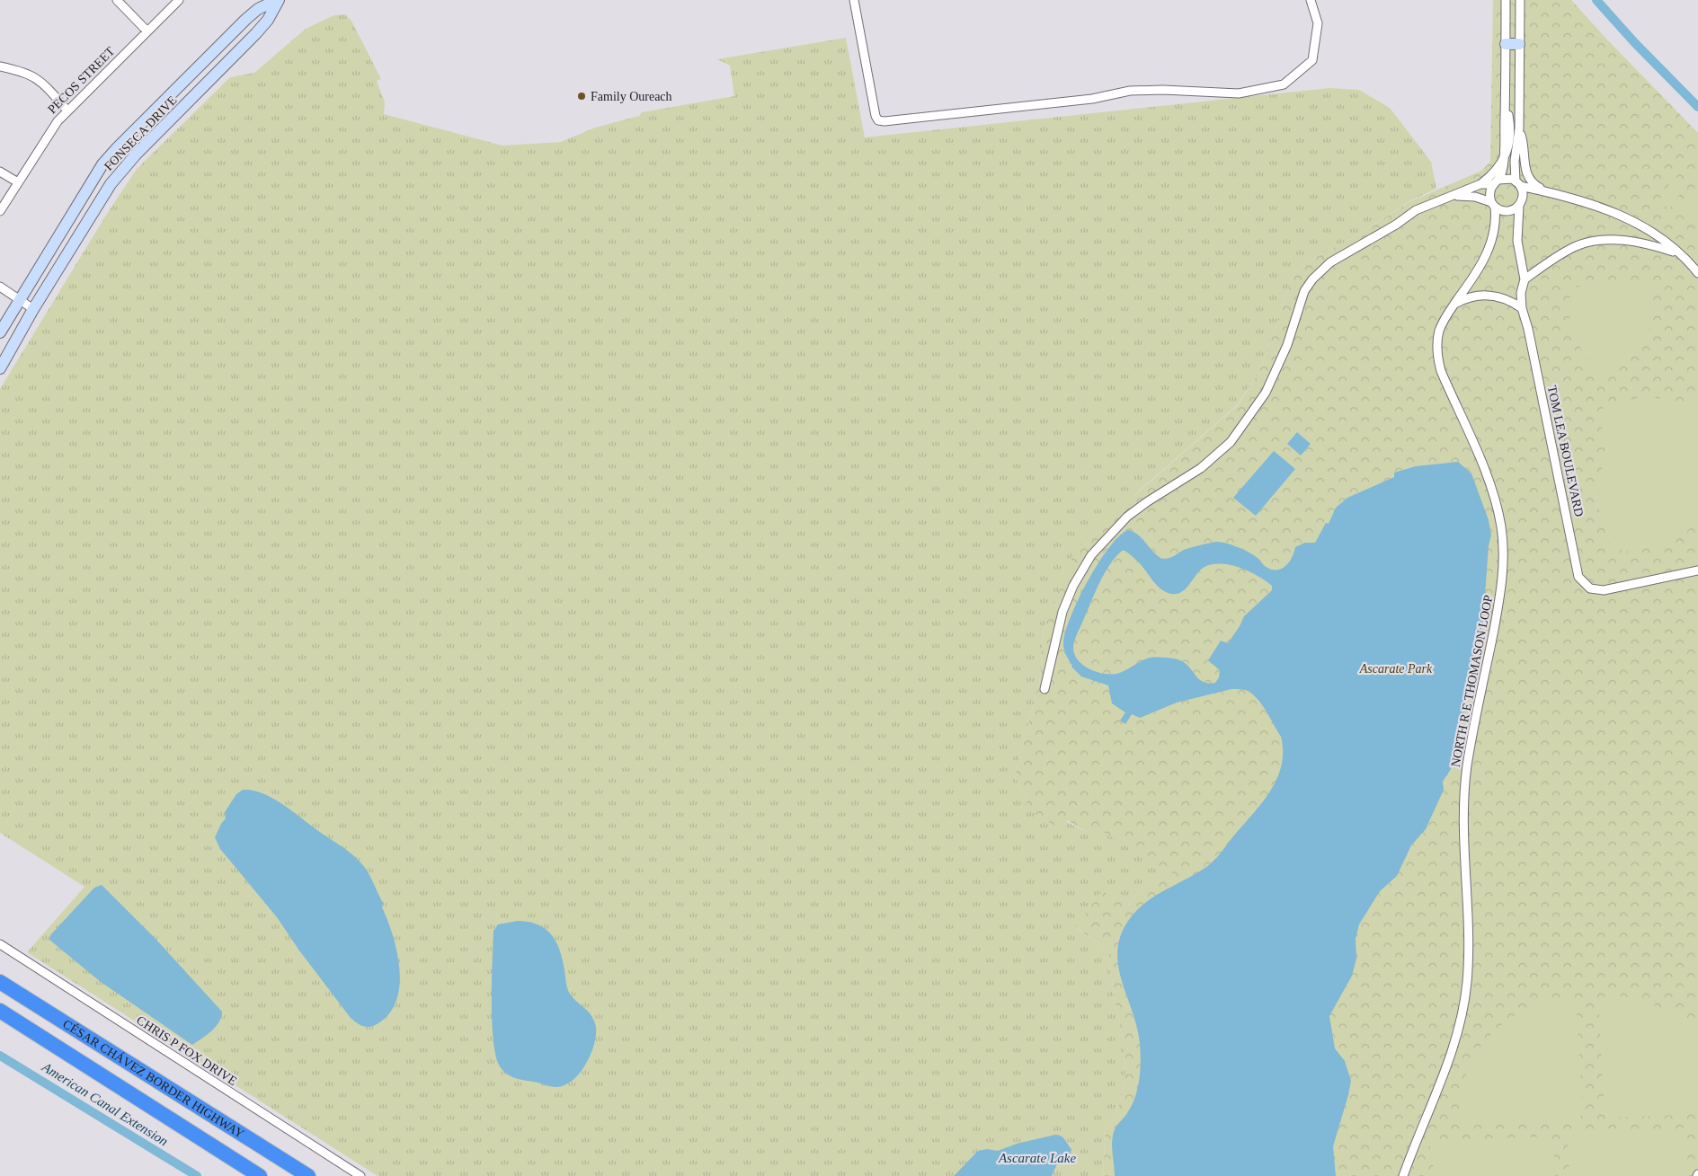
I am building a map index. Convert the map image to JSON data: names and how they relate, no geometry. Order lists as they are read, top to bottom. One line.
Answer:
{"streets":{"highway":["CÉSAR CHÁVEZ BORDER HIGHWAY"],"main road":["FONSECA DRIVE"],"street":["PECOS STREET","TOM LEA BOULEVARD","NORTH R E THOMASON LOOP","CHRIS P FOX DRIVE"]},"crossings":[["TOM LEA BOULEVARD","NORTH R E THOMASON LOOP"]],"water":["American Canal Extension","Ascarate Lake"],"parks":["Ascarate Park"],"places":["Family Oureach"]}
